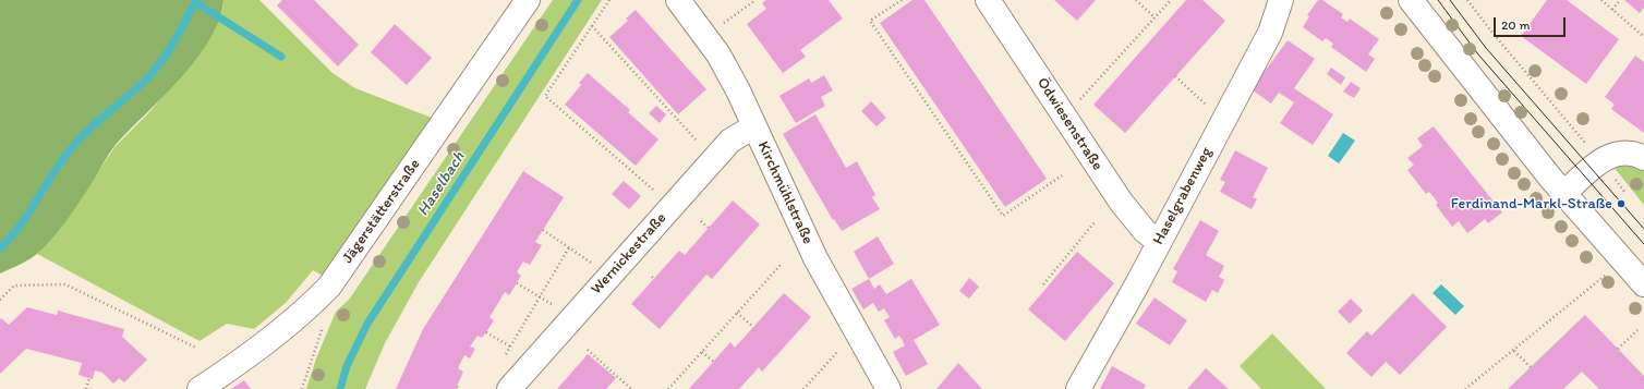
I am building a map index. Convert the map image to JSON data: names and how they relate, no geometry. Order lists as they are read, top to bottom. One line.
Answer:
{"streets":{"street":["Ödwiesenstraße","Kirchmühlstraße","Haselgrabenweg","Jägerstätterstraße","Wernickestraße"]},"crossings":[["Ödwiesenstraße","Haselgrabenweg"],["Kirchmühlstraße","Wernickestraße"]],"water":["Haselbach"],"places":["Ferdinand-Markl-Straße"],"scale_bar":"20 m"}
